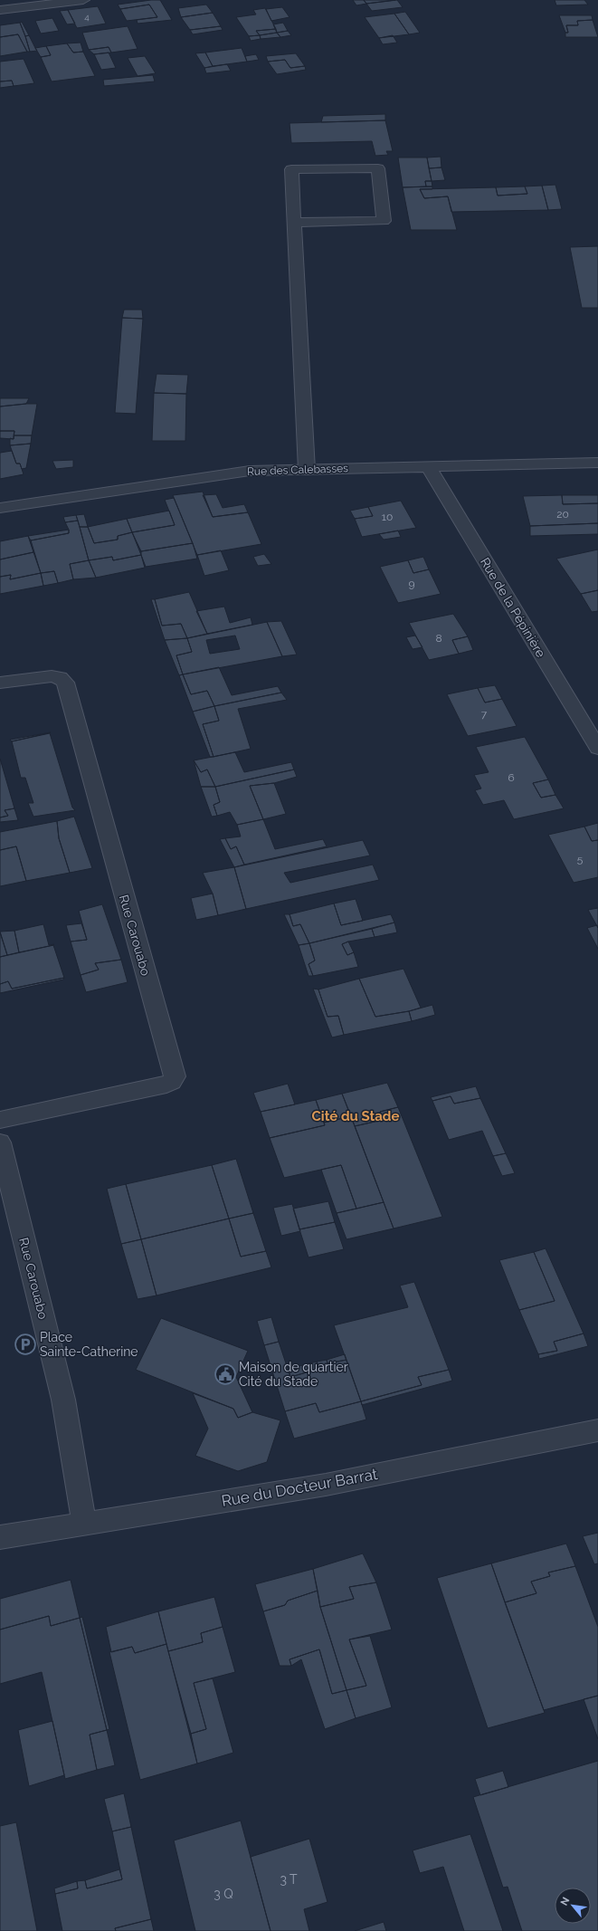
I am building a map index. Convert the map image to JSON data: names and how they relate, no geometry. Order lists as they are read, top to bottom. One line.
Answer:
{"streets":{"street":["Rue des Calebasses","Rue de la Pépinière","Rue Carouabo","Rue du Docteur Barrat"]},"crossings":[["Rue des Calebasses","Rue de la Pépinière"],["Rue Carouabo","Rue du Docteur Barrat"]],"districts":["Cité du Stade"],"places":{"parking":["Place Sainte-Catherine"],"public building":["Maison de quartier Cité du Stade"]},"house_numbers":["4","20","10","9","8","7","6","5","3 T","3 Q"],"north":"top left"}
